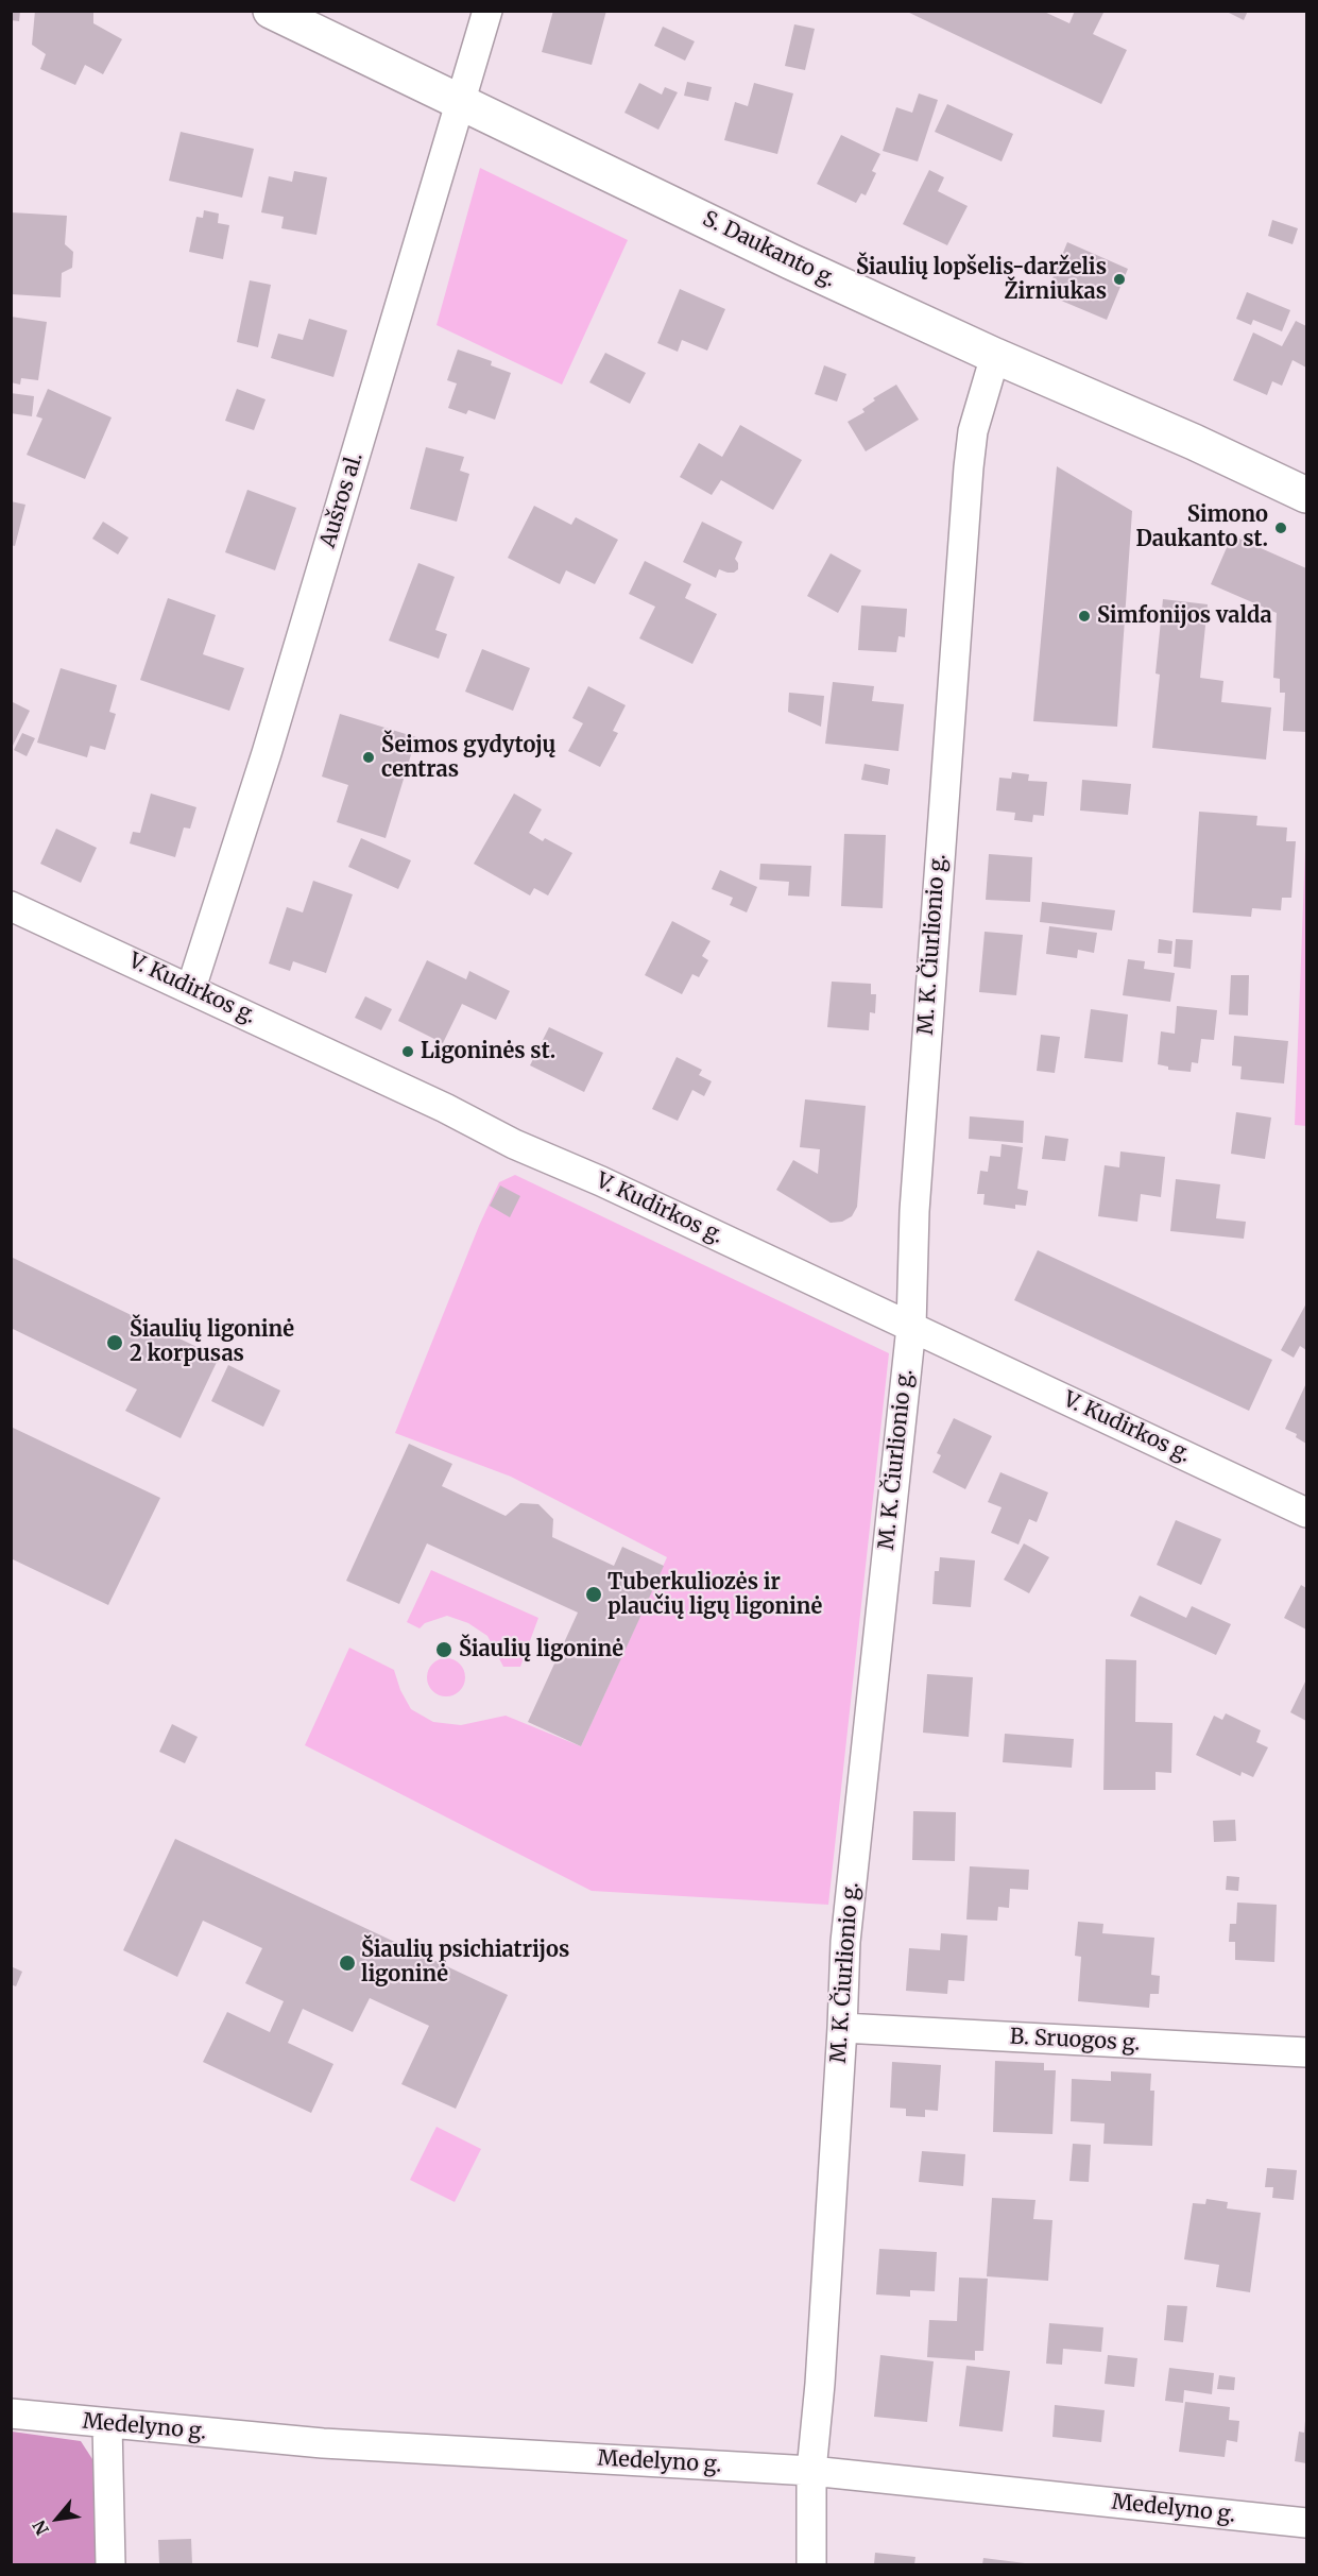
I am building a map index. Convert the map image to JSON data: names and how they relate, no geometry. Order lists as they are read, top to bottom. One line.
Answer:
{"streets":{"main road":["S. Daukanto g."],"street":["Aušros al.","M. K. Čiurlionio g.","V. Kudirkos g.","B. Sruogos g.","Medelyno g."]},"crossings":[["S. Daukanto g.","Aušros al."],["S. Daukanto g.","M. K. Čiurlionio g."],["Aušros al.","V. Kudirkos g."],["M. K. Čiurlionio g.","V. Kudirkos g."],["M. K. Čiurlionio g.","B. Sruogos g."],["M. K. Čiurlionio g.","Medelyno g."]],"places":["Šiaulių lopšelis-darželis Žirniukas","Simono Daukanto st.","Simfonijos valda","Šeimos gydytojų centras","Ligoninės st.","Šiaulių ligoninė 2 korpusas","Tuberkuliozės ir plaučių ligų ligoninė","Šiaulių ligoninė","Šiaulių psichiatrijos ligoninė"],"north":"bottom left"}
